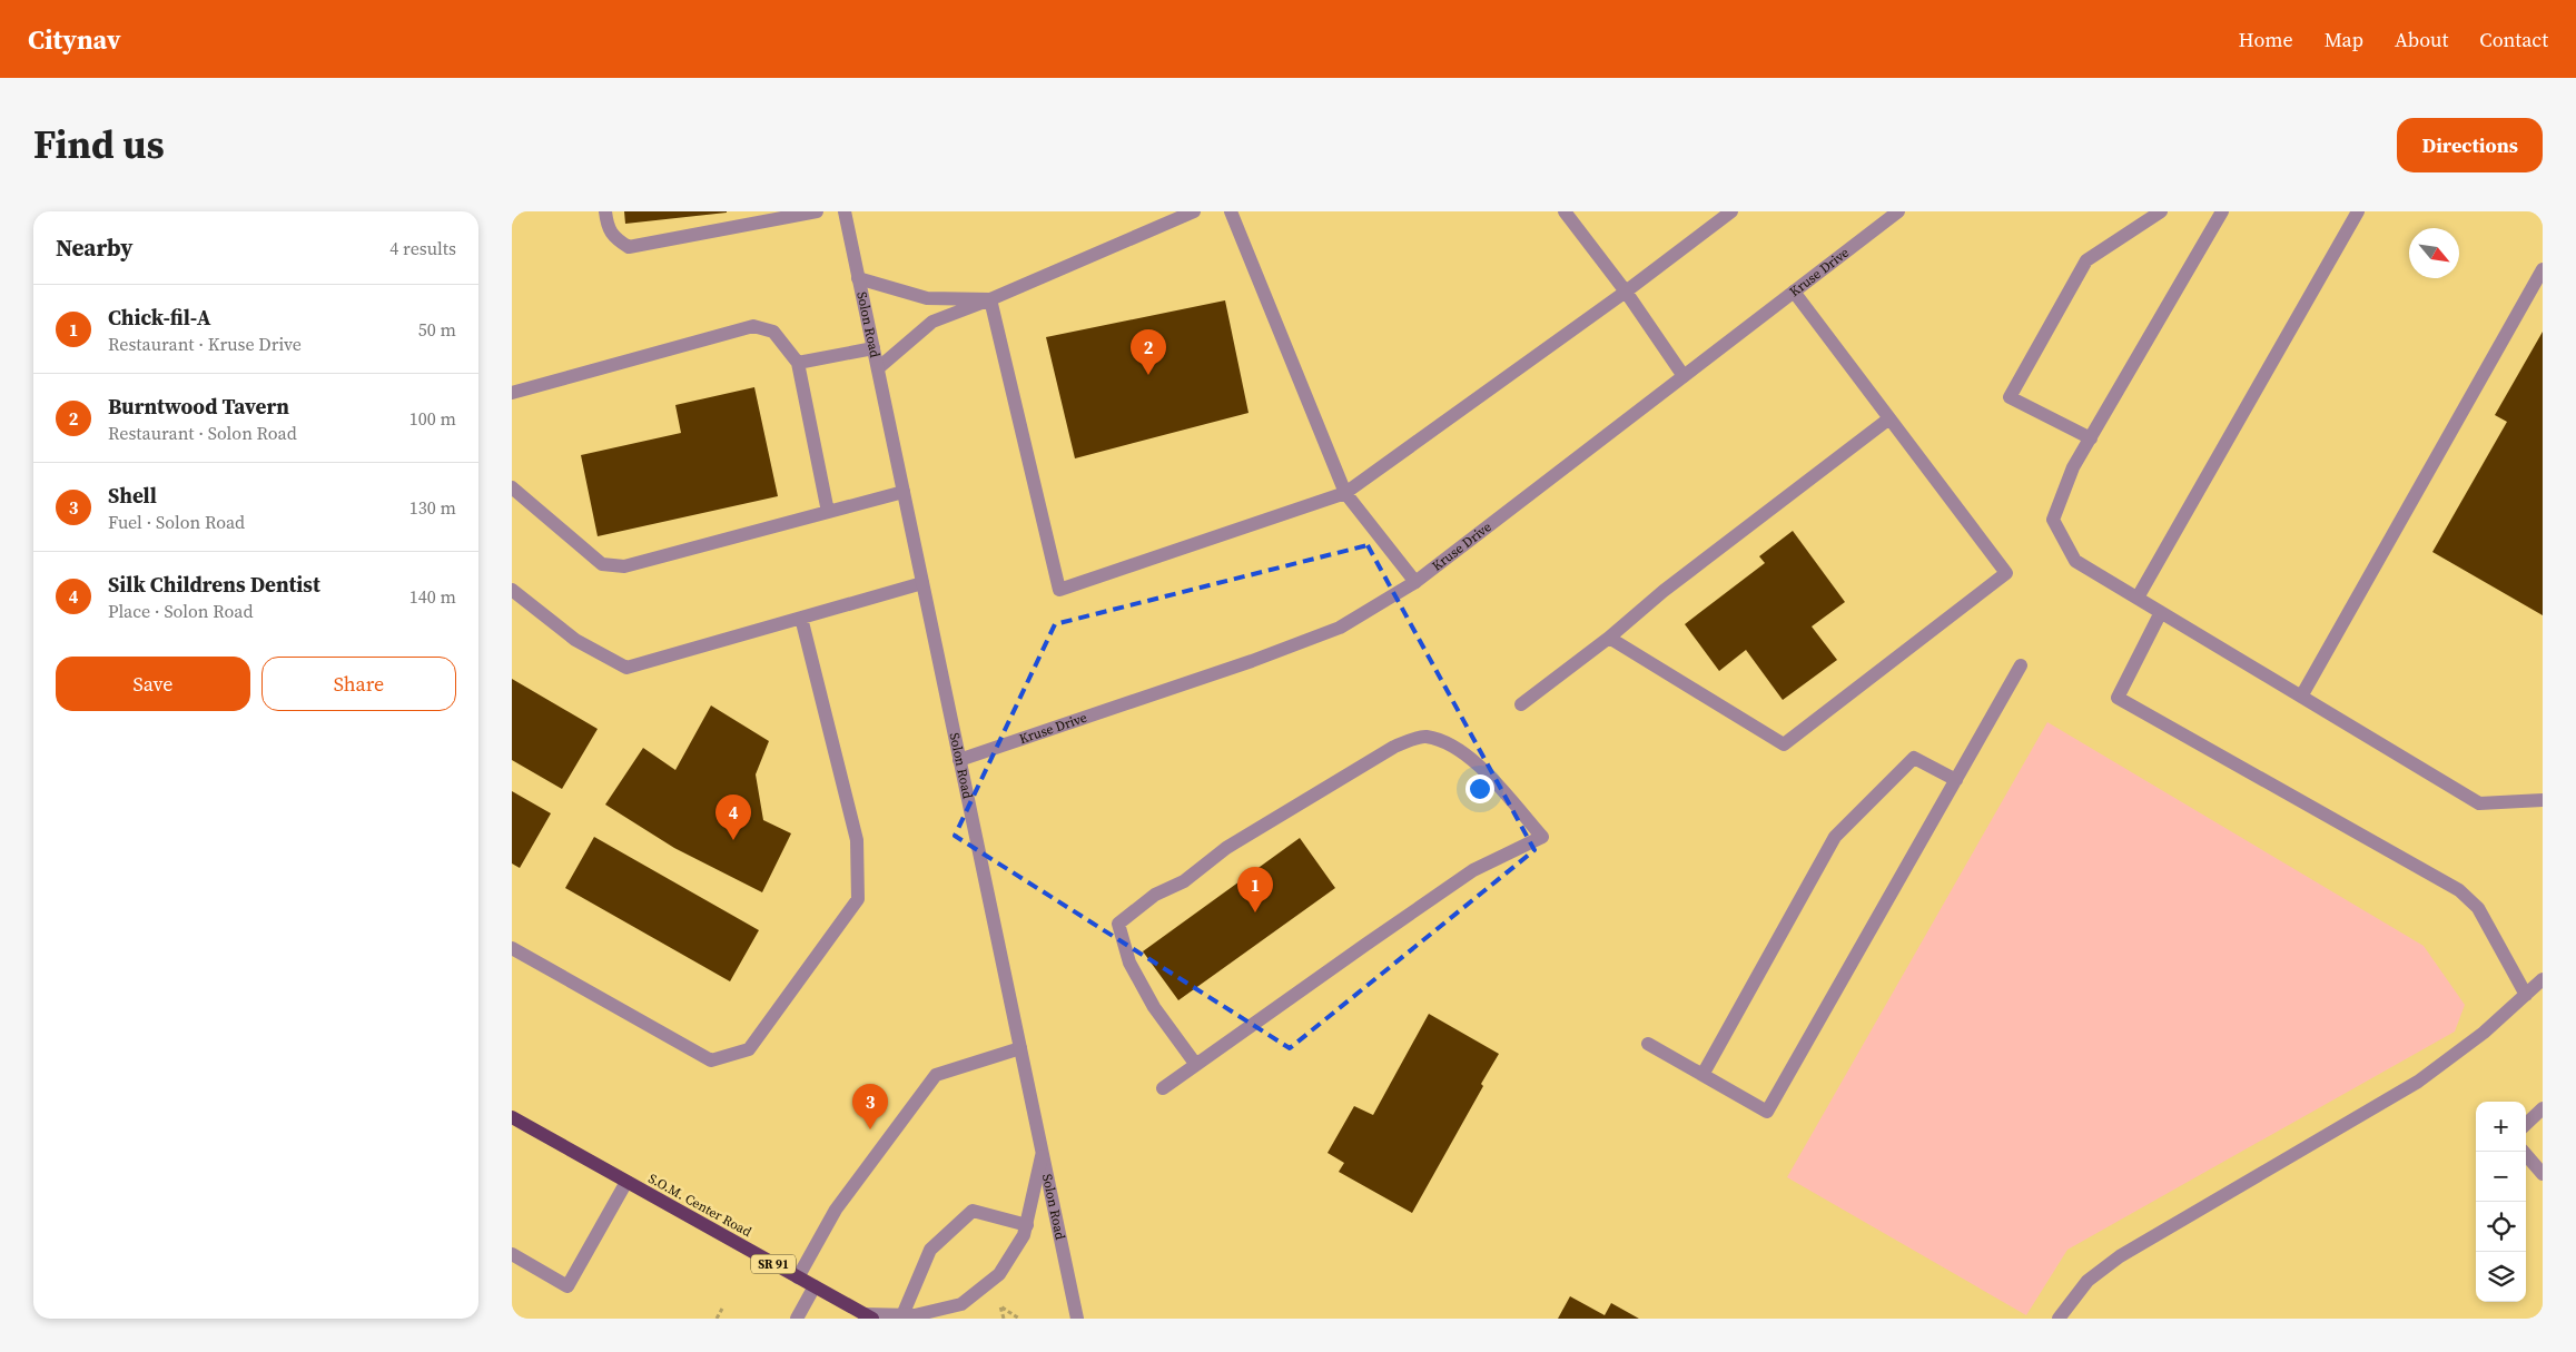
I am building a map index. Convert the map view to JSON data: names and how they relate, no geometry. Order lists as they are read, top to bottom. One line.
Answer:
{"streets":{"main road":["S.O.M. Center Road","SR 91"],"street":["Kruse Drive","Solon Road"]},"crossings":[["Kruse Drive","Solon Road"]],"north":"bottom right","page":{"header":"Citynav","nav":["Home","Map","About","Contact"],"title":"Find us","buttons":["Directions",["Save","Share"]],"heading":["Nearby","4 results"],"list":[{"mark":"1","name":"Chick-fil-A","note":"Restaurant · Kruse Drive","value":"50 m"},{"mark":"2","name":"Burntwood Tavern","note":"Restaurant · Solon Road","value":"100 m"},{"mark":"3","name":"Shell","note":"Fuel · Solon Road","value":"130 m"},{"mark":"4","name":"Silk Childrens Dentist","note":"Place · Solon Road","value":"140 m"}],"pins":["2","4","1","3"],"map_buttons":["+","−"]}}
